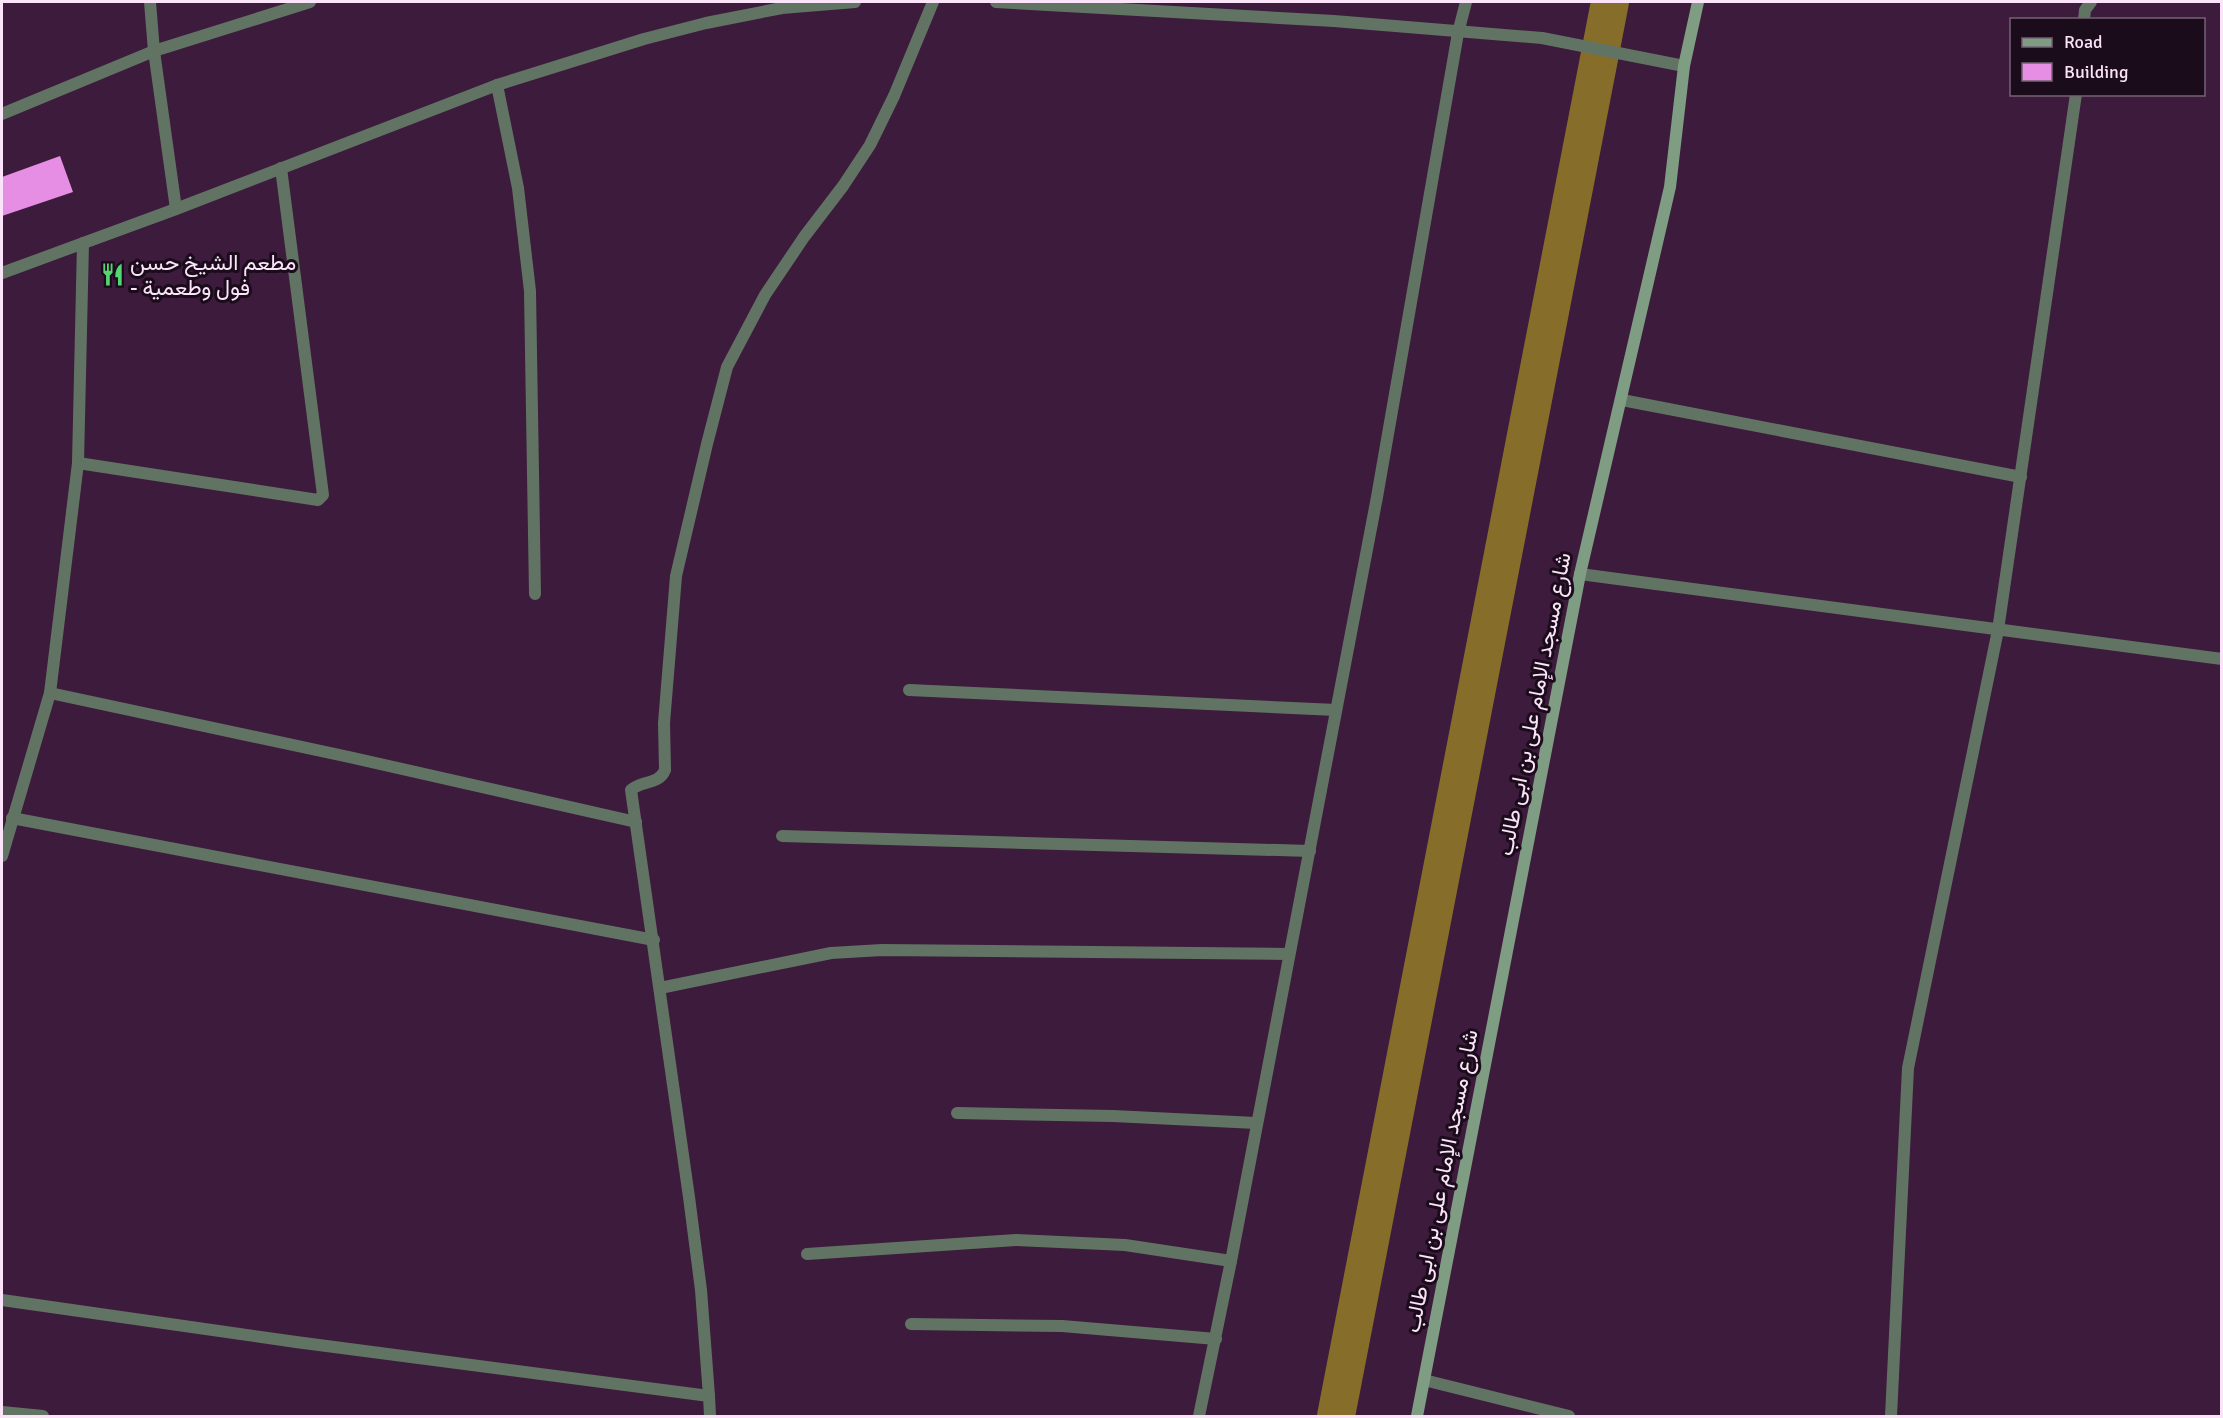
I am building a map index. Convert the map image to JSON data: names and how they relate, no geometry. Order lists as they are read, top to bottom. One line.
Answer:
{"streets":{"street":["شارع مسجد الإمام على بن ابى طالب"]},"places":{"restaurant":["مطعم الشيخ حسن - فول وطعمية"]},"legend":["Road","Building"]}
